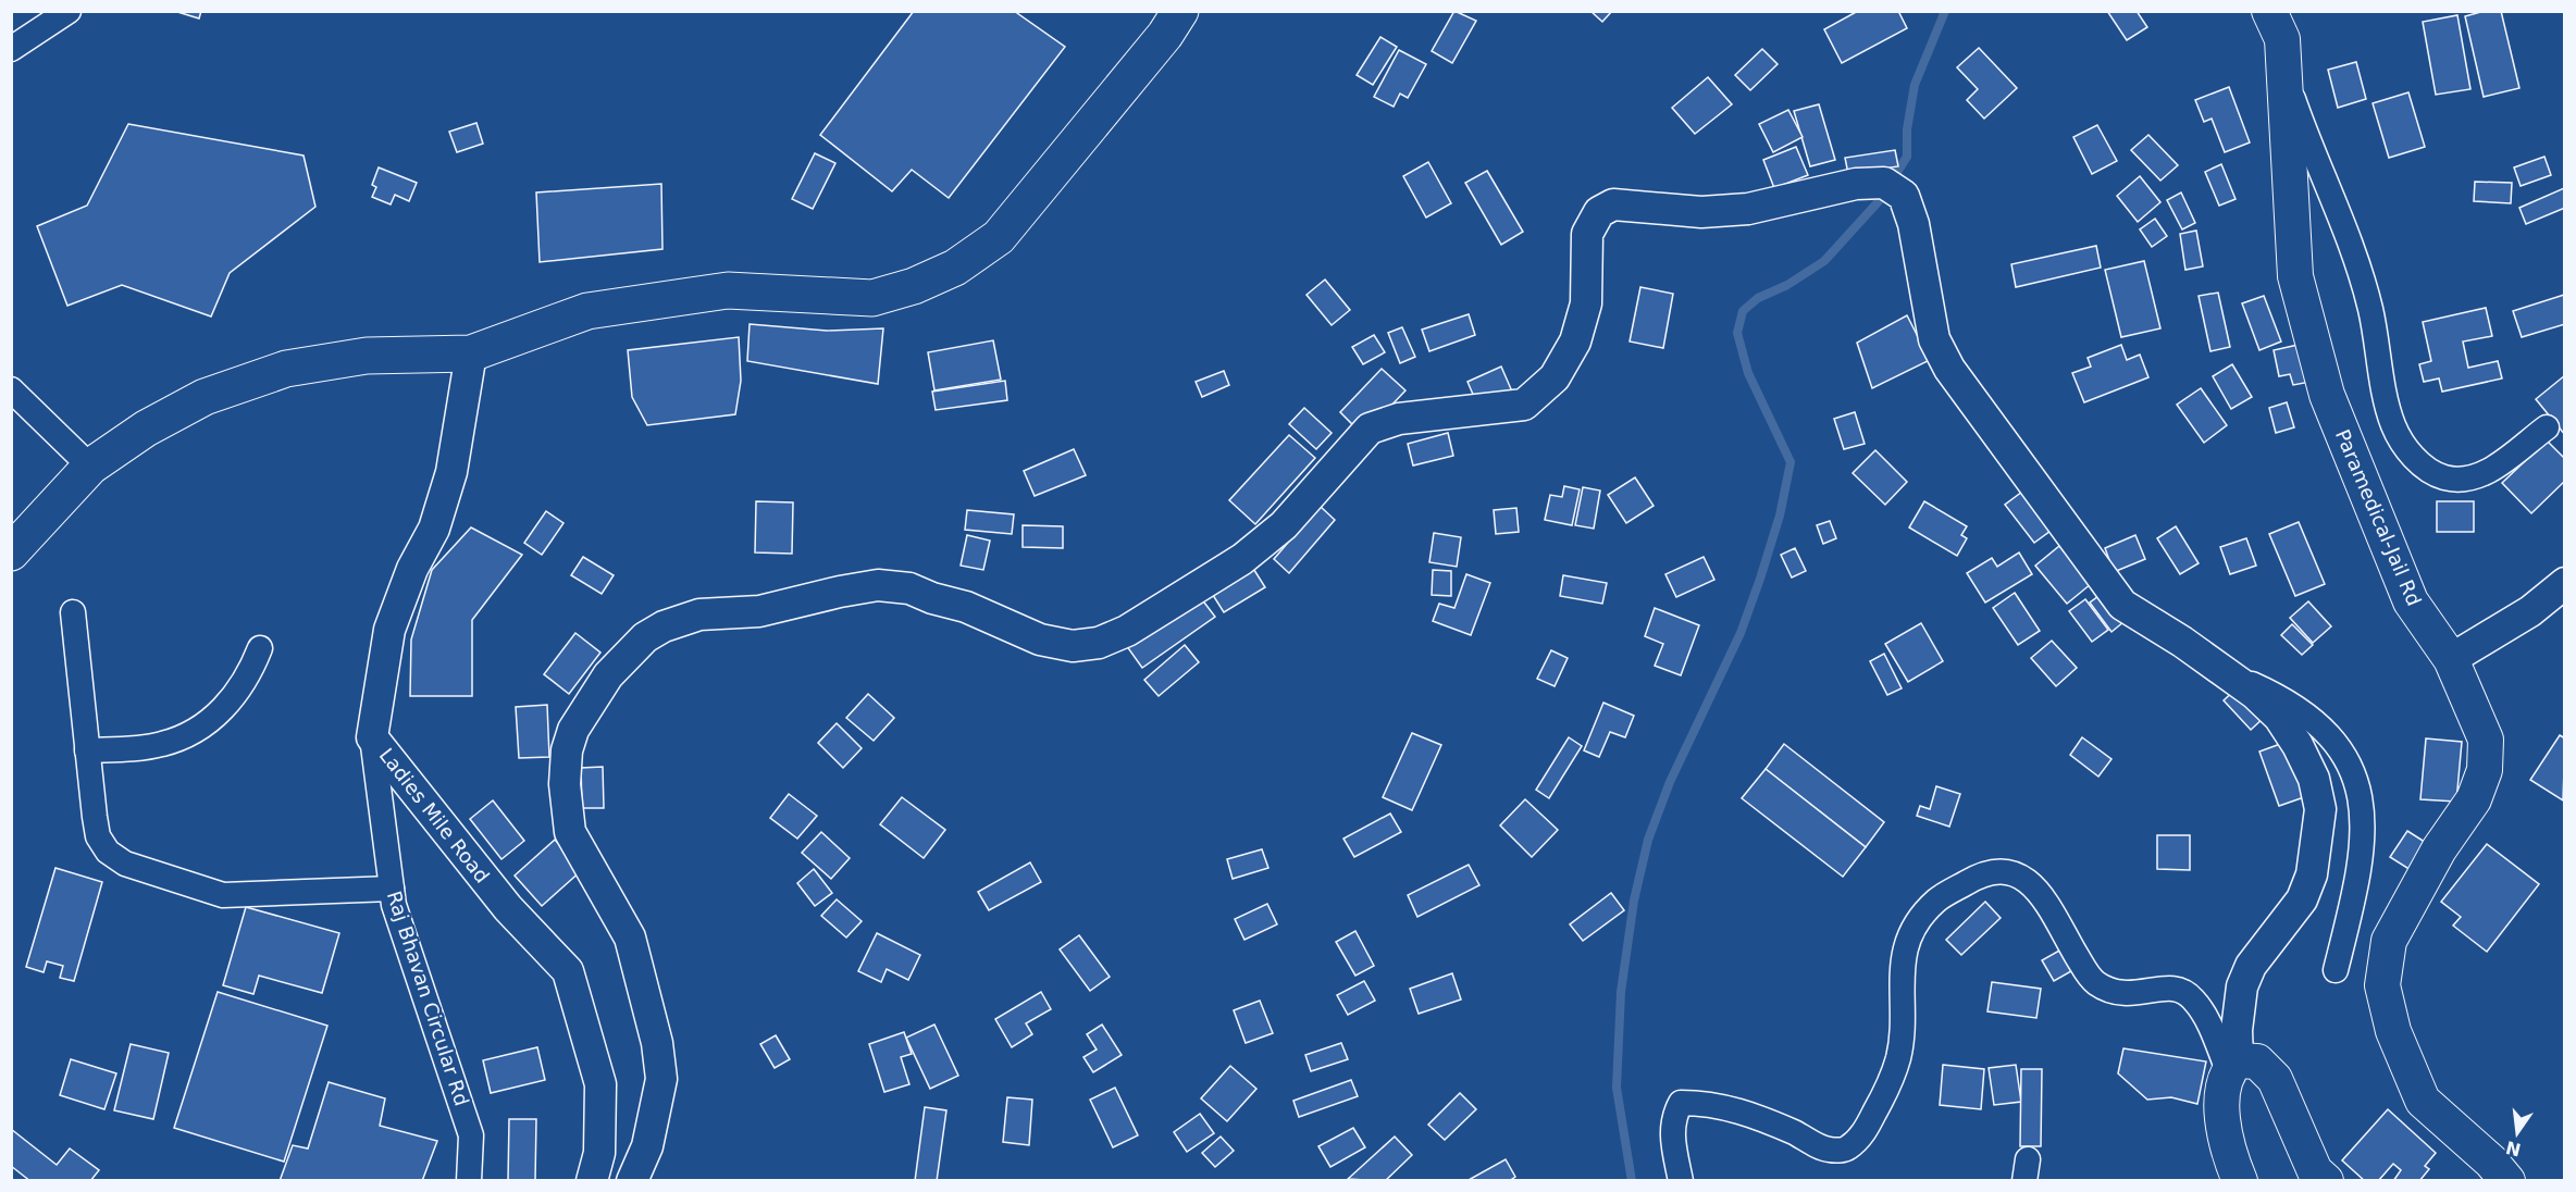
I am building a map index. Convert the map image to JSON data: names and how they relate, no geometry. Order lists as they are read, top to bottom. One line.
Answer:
{"streets":{"main road":["Paramedical-Jail Rd"],"street":["Ladies Mile Road","Raj Bhavan Circular Rd"]},"crossings":[["Ladies Mile Road","Raj Bhavan Circular Rd"]],"north":"bottom"}
